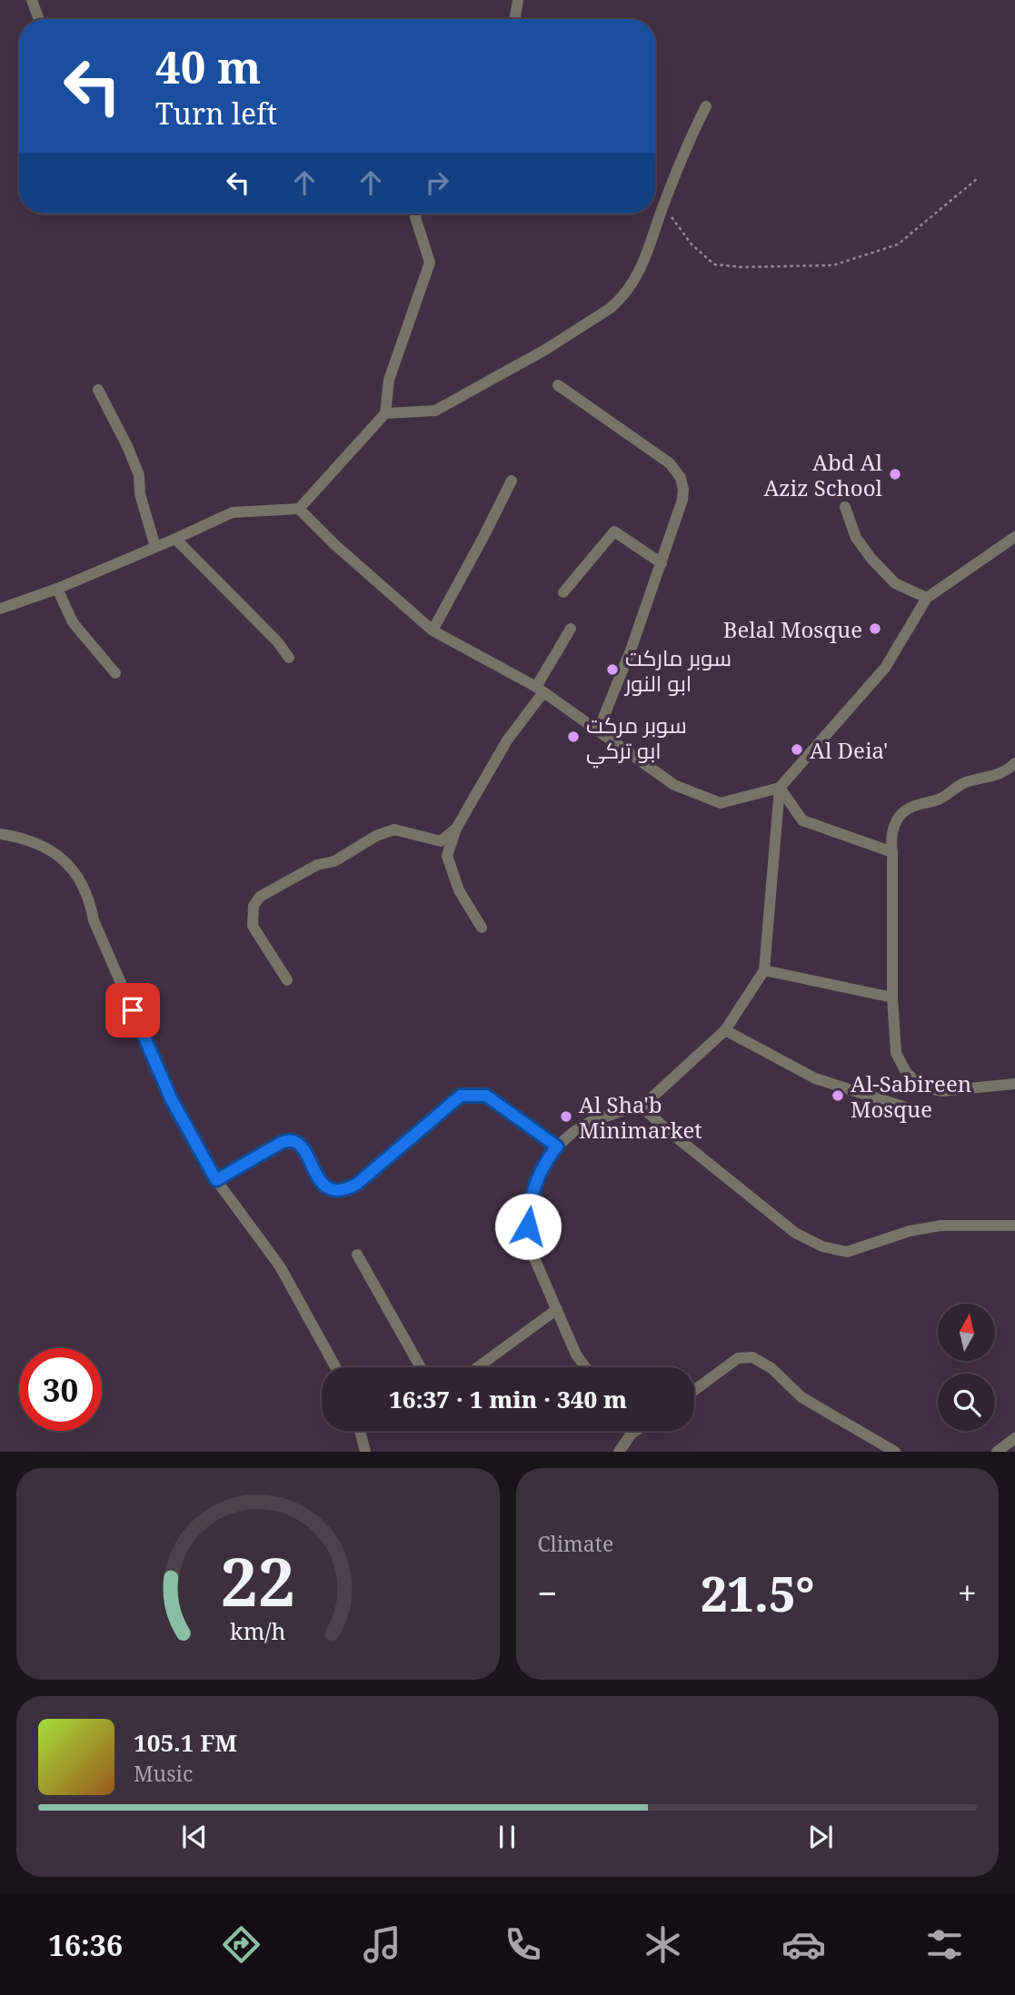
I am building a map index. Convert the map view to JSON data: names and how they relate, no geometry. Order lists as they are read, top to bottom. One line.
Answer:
{"places":["Abd Al Aziz School","Belal Mosque","سوبر ماركت ابو النور","سوبر مركت ابو تركي","Al Deia'","Al-Sabireen Mosque","Al Sha'b Minimarket"],"north":"top","page":{"turn":["40 m","Turn left"],"limit":"30","trip":"16:37 · 1 min · 340 m","tile":"Climate","heat":["−","21.5°","+"],"song":["105.1 FM","Music"],"tabs":"16:36","gauge":["22","km/h"]}}
